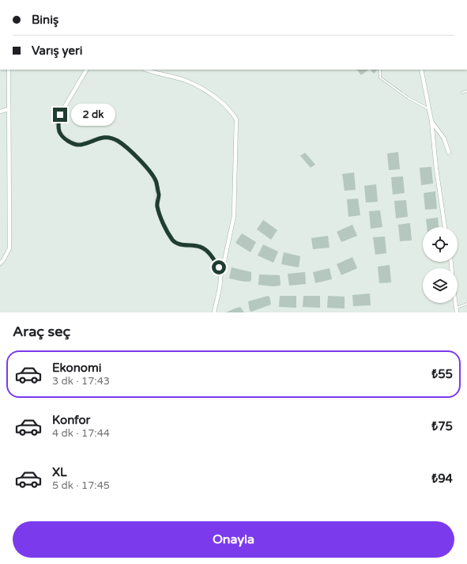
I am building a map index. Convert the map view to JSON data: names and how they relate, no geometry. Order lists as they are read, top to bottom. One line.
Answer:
{"page":{"banner":["Biniş","Varış yeri"],"bubble":"2 dk","heading":"Araç seç","list":[{"name":"Ekonomi","note":"3 dk · 17:43","value":"₺55"},{"name":"Konfor","note":"4 dk · 17:44","value":"₺75"},{"name":"XL","note":"5 dk · 17:45","value":"₺94"}],"buttons":"Onayla"}}
